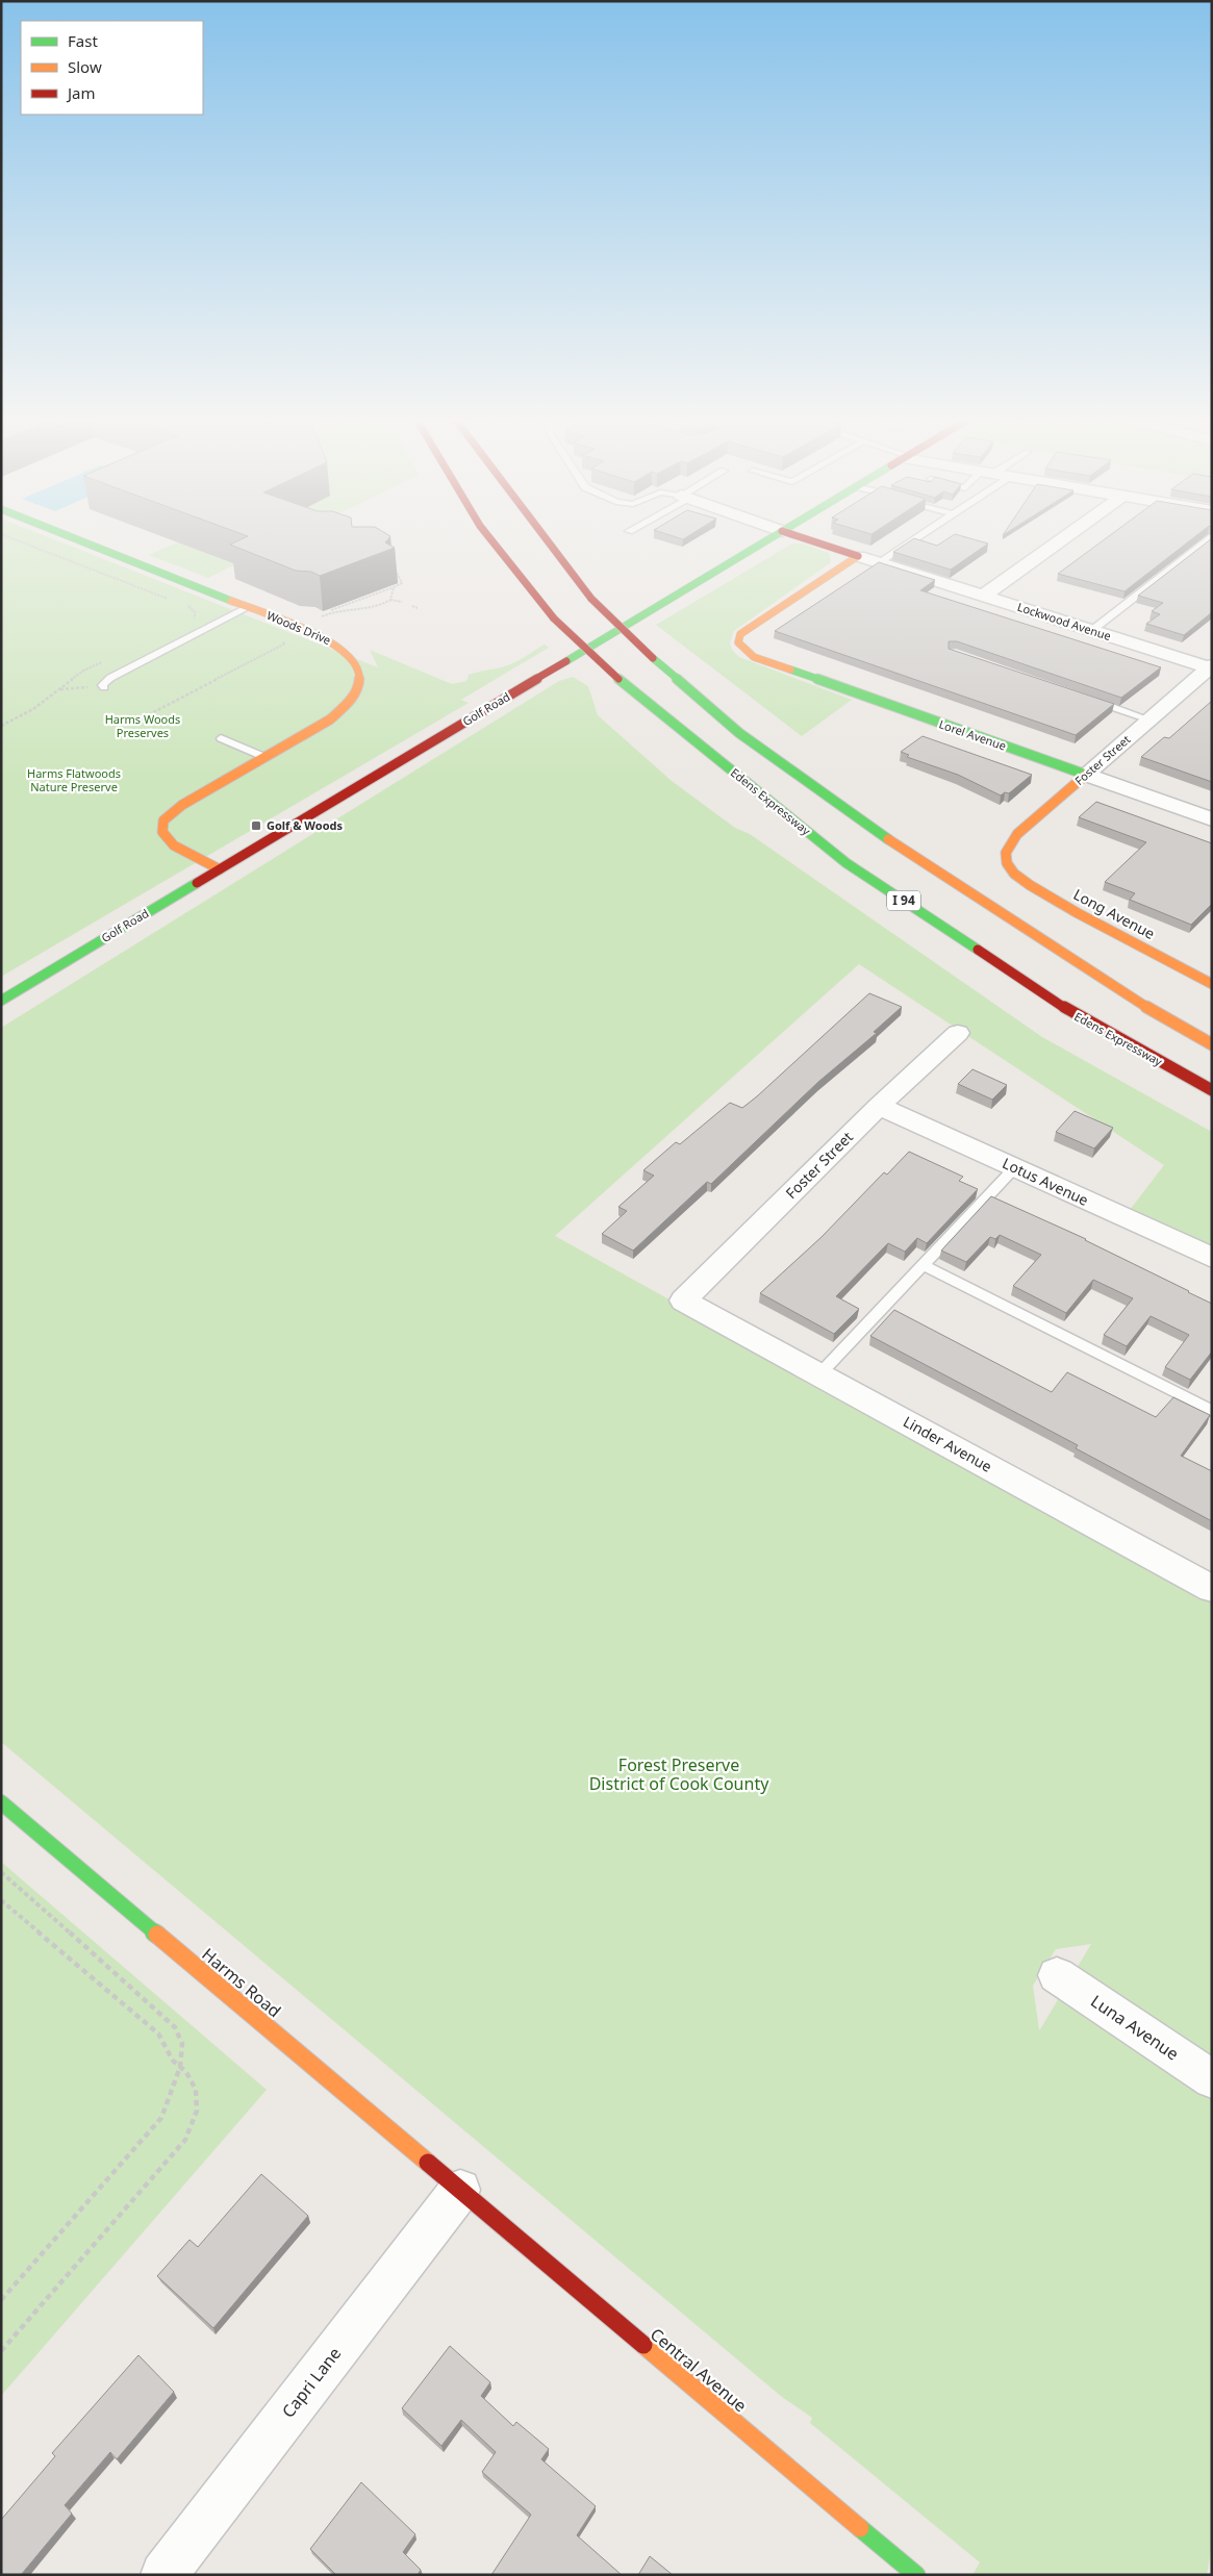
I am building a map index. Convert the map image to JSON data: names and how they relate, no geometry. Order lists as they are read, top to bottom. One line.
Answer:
{"streets":{"main road":["Lockwood Avenue","Woods Drive","Golf Road","Lorel Avenue","Foster Street","Edens Expressway","I 94","Long Avenue","Harms Road","Central Avenue"],"street":["Lotus Avenue","Linder Avenue","Luna Avenue","Capri Lane"]},"crossings":[["Lockwood Avenue","Lorel Avenue"],["Lockwood Avenue","Foster Street"],["Woods Drive","Golf Road"],["Lorel Avenue","Foster Street"],["Foster Street","Long Avenue"],["Foster Street","Lotus Avenue"],["Foster Street","Linder Avenue"],["Harms Road","Central Avenue"],["Harms Road","Capri Lane"],["Central Avenue","Capri Lane"]],"parks":["Harms Woods Preserves","Harms Flatwoods Nature Preserve","Forest Preserve District of Cook County"],"places":{"transit":["Golf & Woods"]},"legend":["Fast","Slow","Jam"]}
